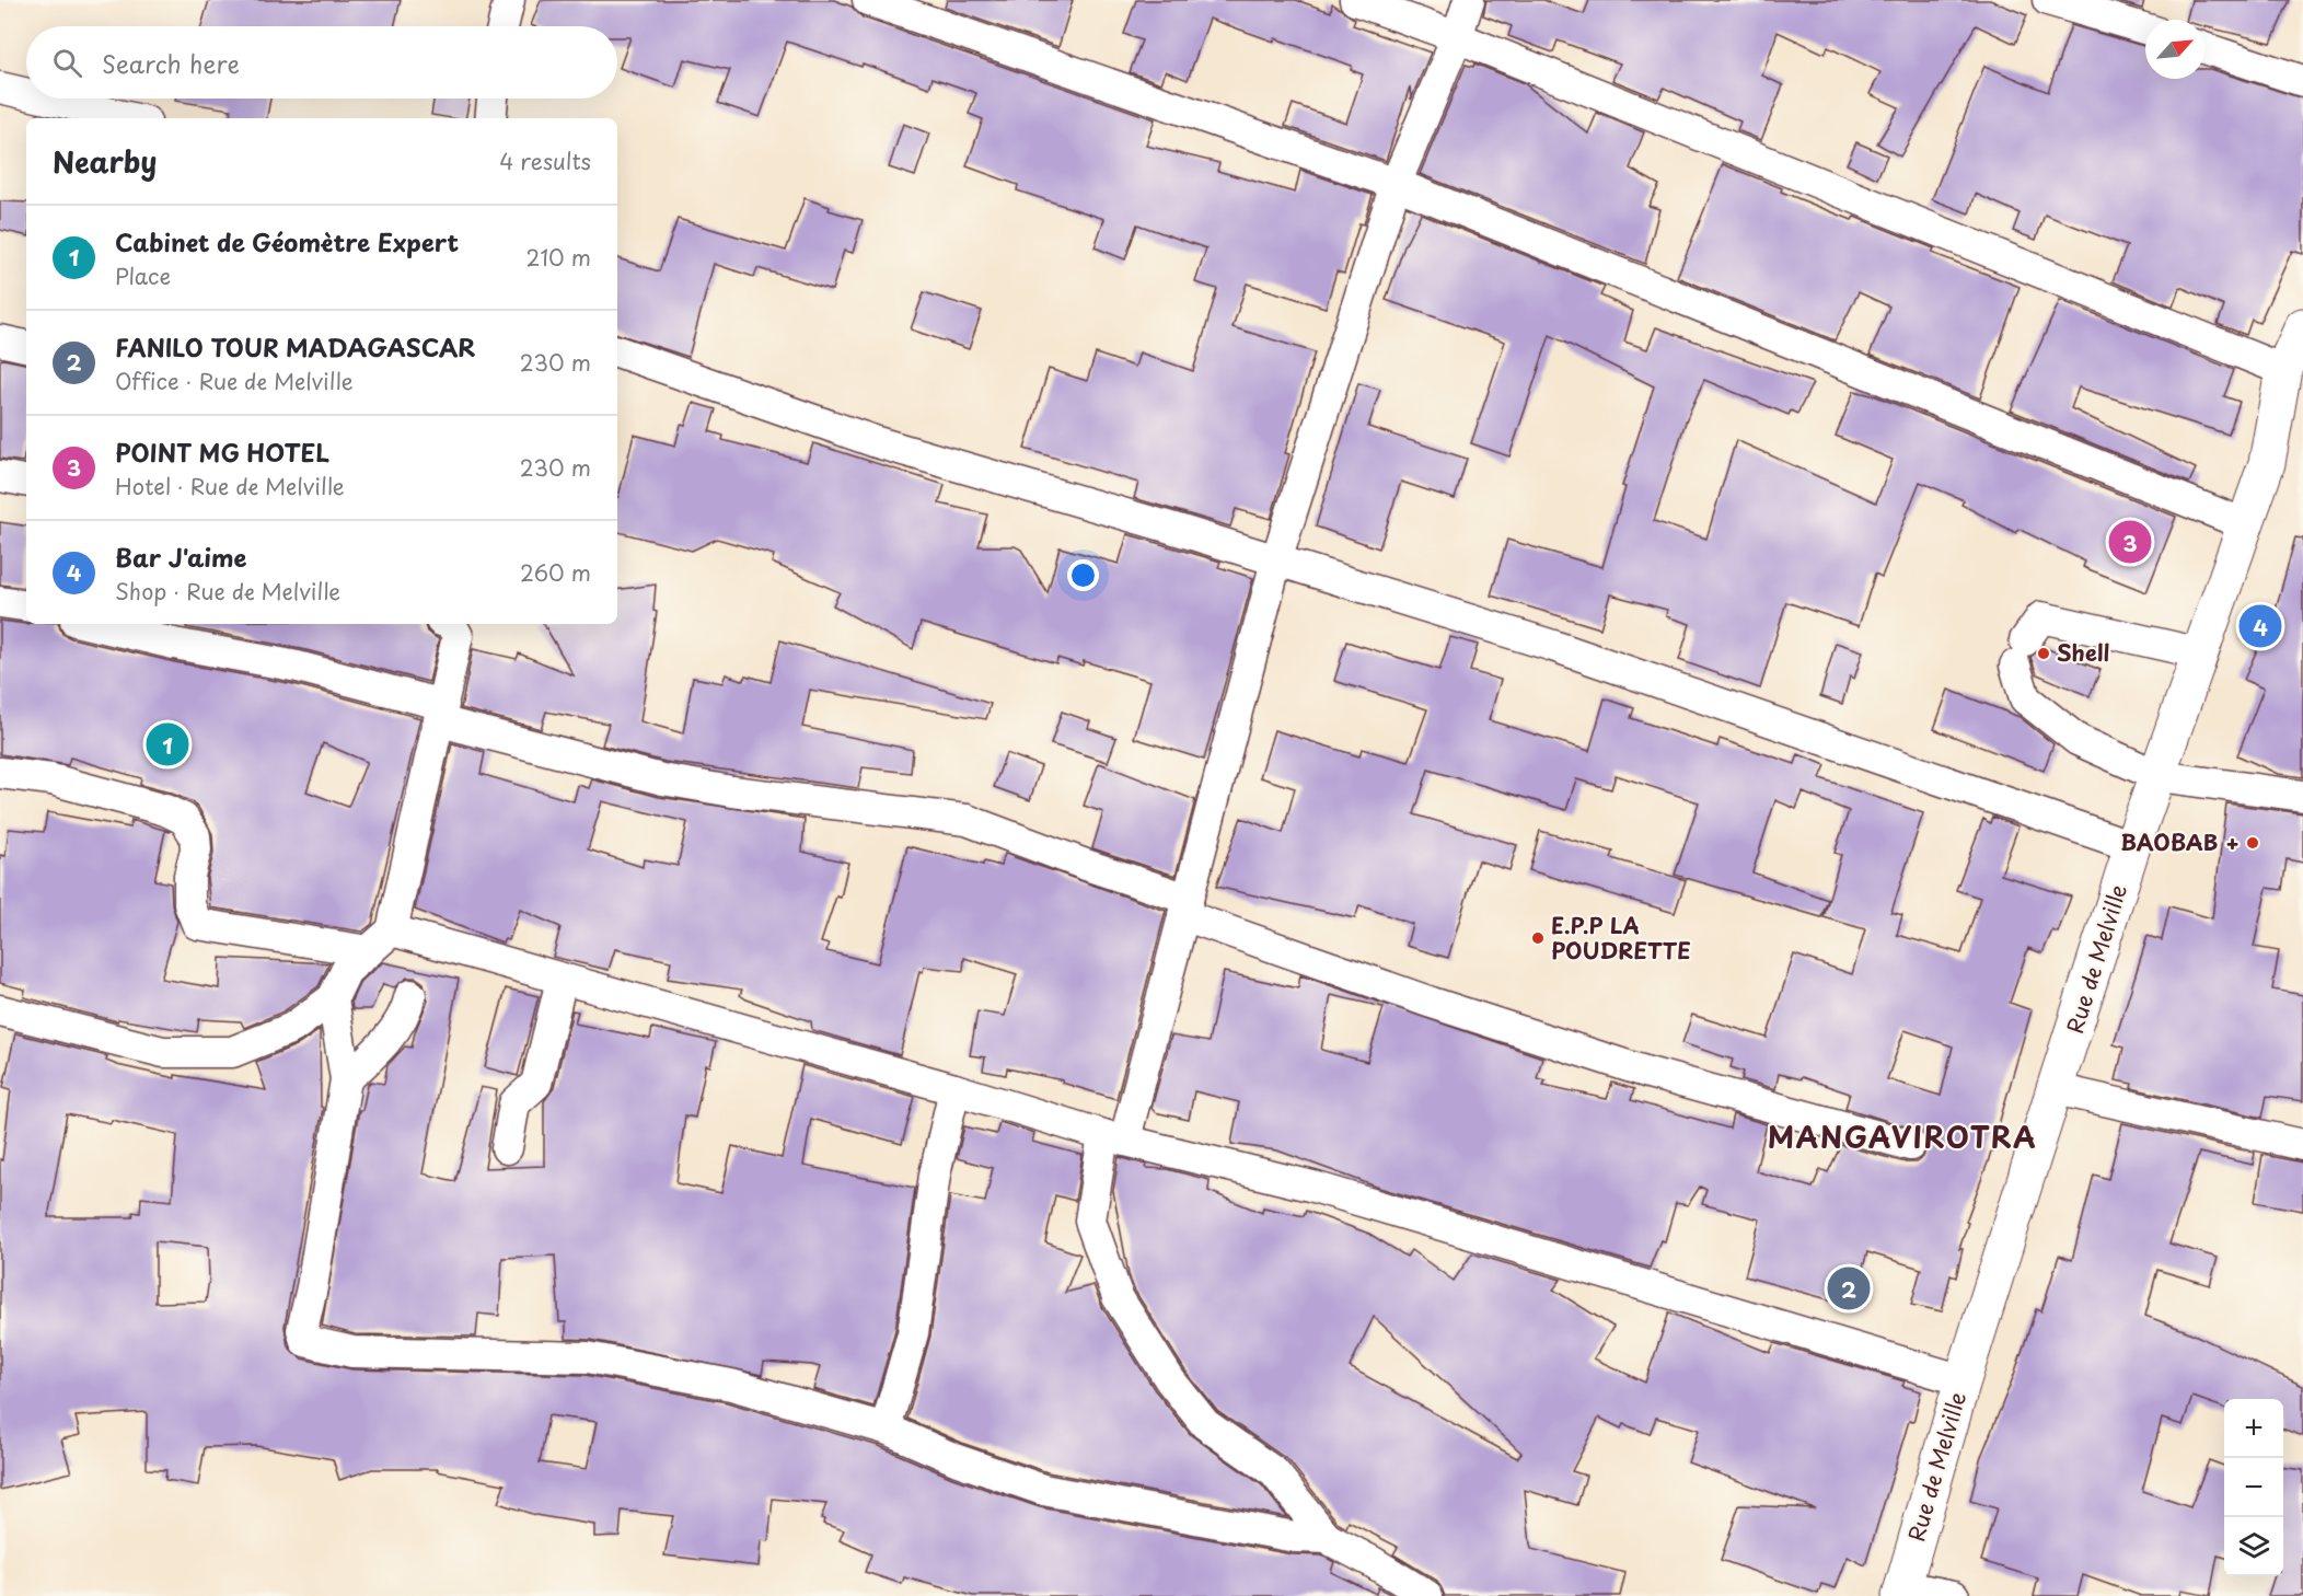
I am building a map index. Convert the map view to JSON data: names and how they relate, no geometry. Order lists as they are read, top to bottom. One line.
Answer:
{"streets":{"main road":["Rue de Melville"]},"districts":["MANGAVIROTRA"],"places":["Shell","BAOBAB +","E.P.P LA POUDRETTE"],"north":"top right","page":{"search":"Search here","heading":["Nearby","4 results"],"list":[{"mark":"1","name":"Cabinet de Géomètre Expert","note":"Place","value":"210 m"},{"mark":"2","name":"FANILO TOUR MADAGASCAR","note":"Office · Rue de Melville","value":"230 m"},{"mark":"3","name":"POINT MG HOTEL","note":"Hotel · Rue de Melville","value":"230 m"},{"mark":"4","name":"Bar J'aime","note":"Shop · Rue de Melville","value":"260 m"}],"pins":["3","4","1","2"],"map_buttons":["+","−"]}}
